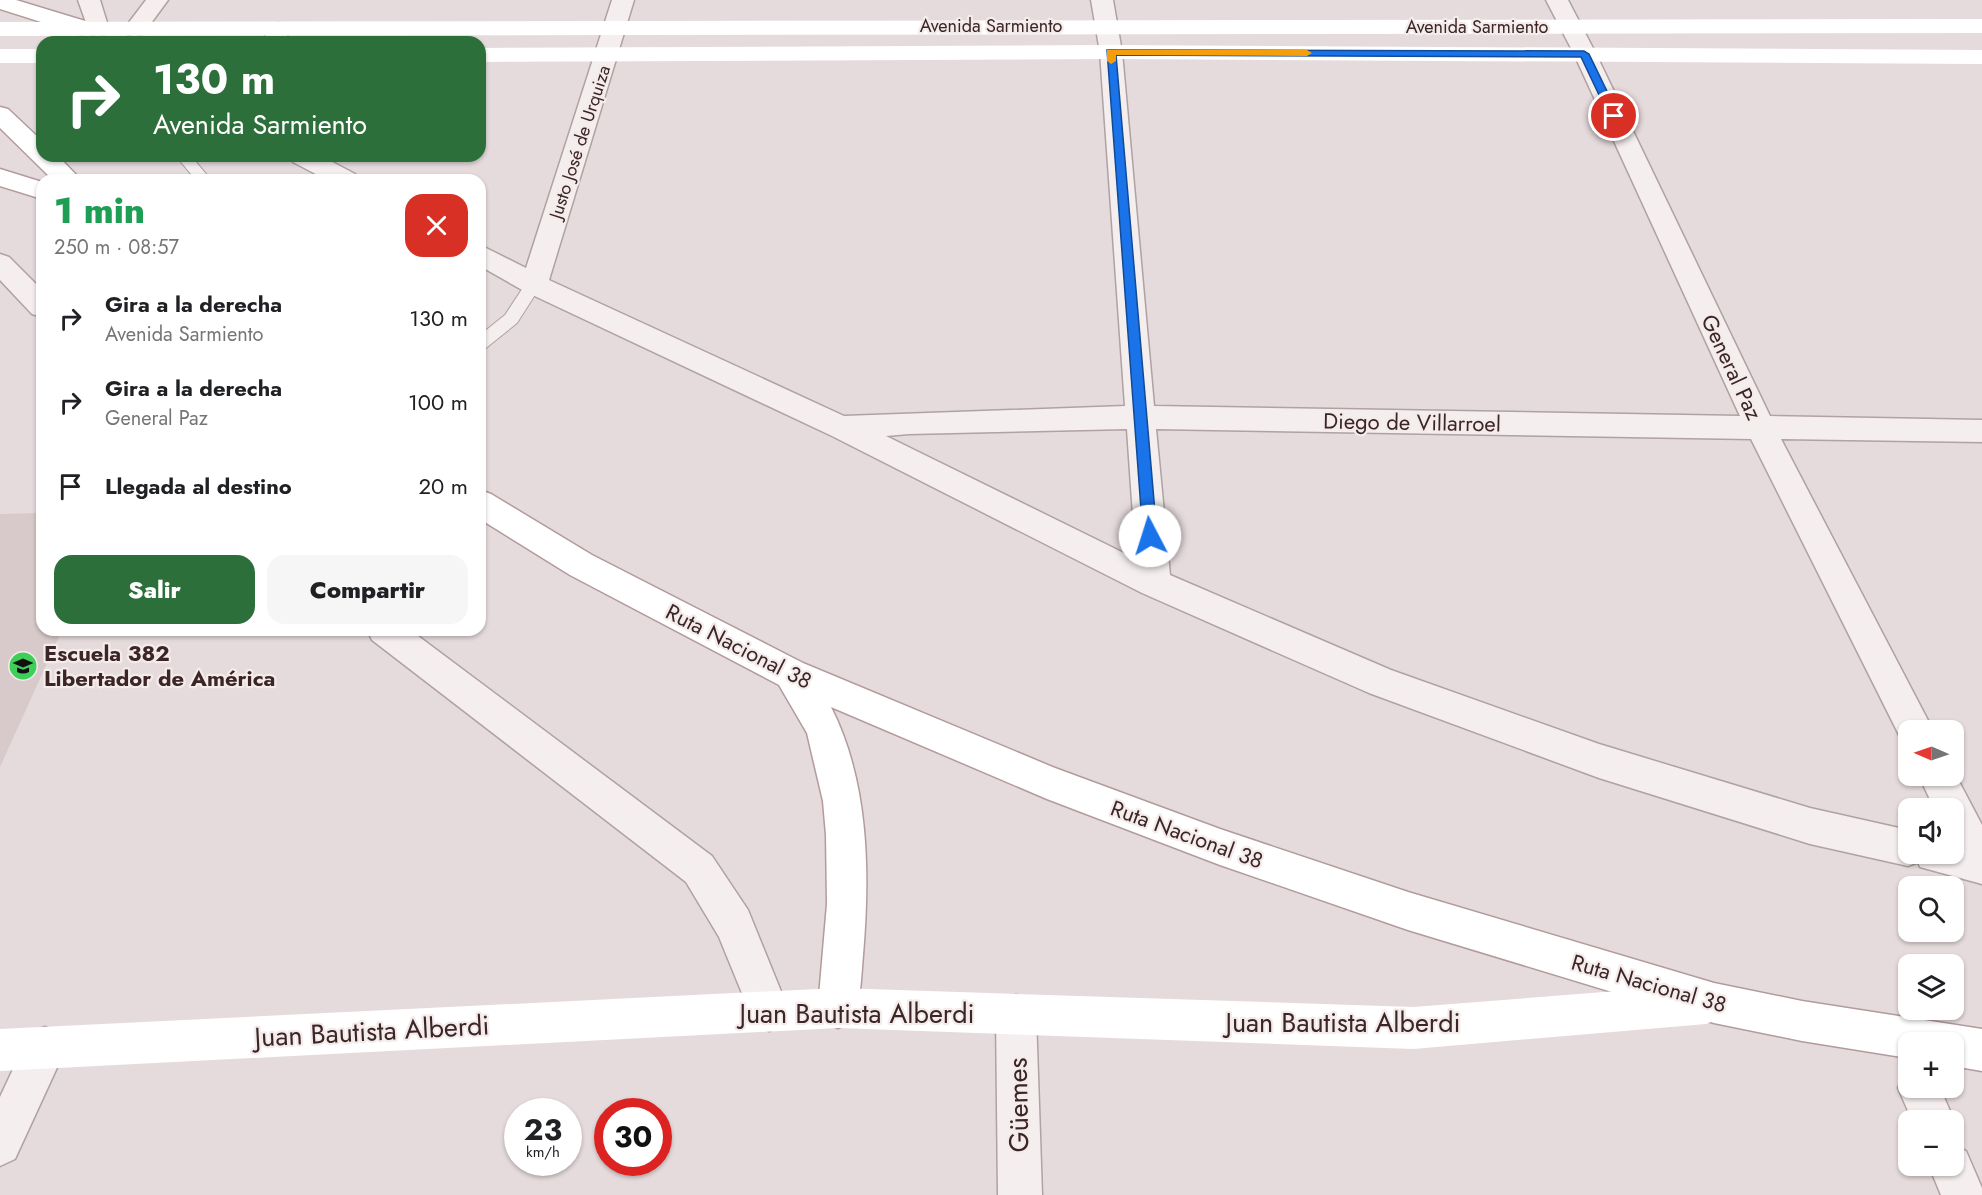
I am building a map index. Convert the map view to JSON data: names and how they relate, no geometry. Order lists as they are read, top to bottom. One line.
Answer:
{"streets":{"main road":["Avenida Sarmiento","Ruta Nacional 38","Juan Bautista Alberdi"],"street":["Justo José de Urquiza","General Paz","Diego de Villarroel","Güemes"]},"crossings":[["Avenida Sarmiento","Justo José de Urquiza"],["Avenida Sarmiento","General Paz"],["General Paz","Diego de Villarroel"],["Ruta Nacional 38","Juan Bautista Alberdi"],["Juan Bautista Alberdi","Güemes"]],"places":{"school or university":["Escuela 382 Libertador de América"]},"north":"left","page":{"turn":["130 m","Avenida Sarmiento"],"heading":["1 min","250 m · 08:57"],"list":[{"name":"Gira a la derecha","note":"Avenida Sarmiento","value":"130 m"},{"name":"Gira a la derecha","note":"General Paz","value":"100 m"},{"name":"Llegada al destino","value":"20 m"}],"buttons":["Salir","Compartir"],"map_buttons":["+","−"],"speed":"23 km/h","limit":"30"}}
